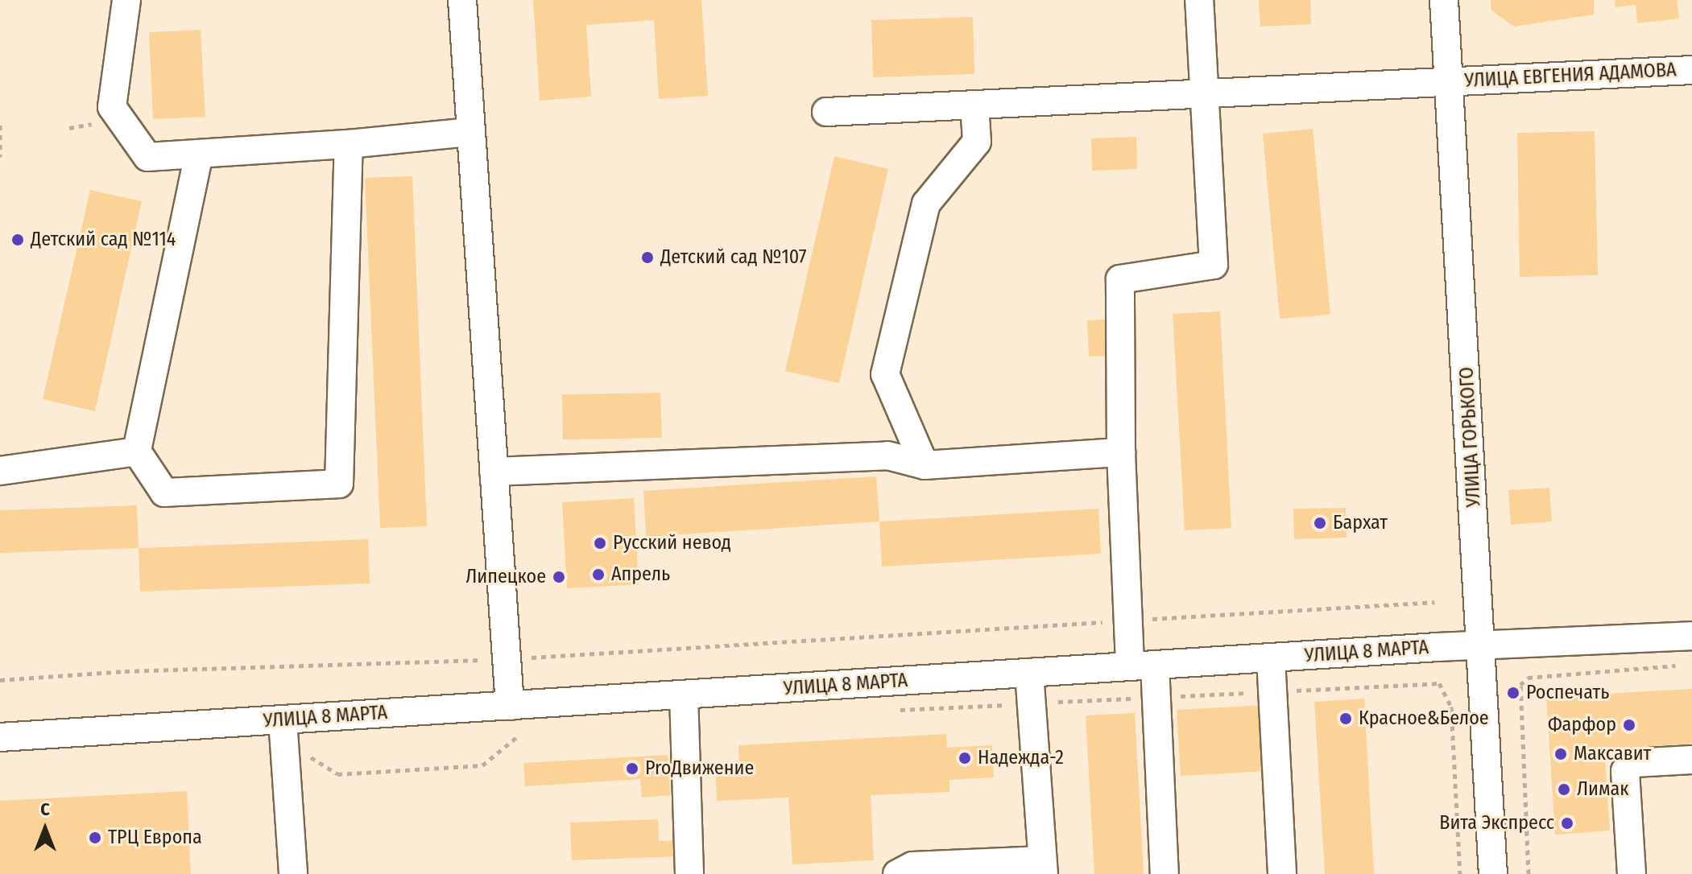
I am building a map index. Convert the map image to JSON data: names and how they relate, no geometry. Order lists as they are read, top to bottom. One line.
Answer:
{"streets":{"street":["УЛИЦА ЕВГЕНИЯ АДАМОВА","УЛИЦА ГОРЬКОГО","УЛИЦА 8 МАРТА"]},"crossings":[["УЛИЦА ЕВГЕНИЯ АДАМОВА","УЛИЦА ГОРЬКОГО"],["УЛИЦА ГОРЬКОГО","УЛИЦА 8 МАРТА"]],"places":["Детский сад №114","Детский сад №107","Бархат","Русский невод","Апрель","Липецкое","Роспечать","Красное&Белое","Фарфор","Максавит","Надежда-2","ProДвижение","Лимак","Вита Экспресс","ТРЦ Европа"],"north":"top"}
